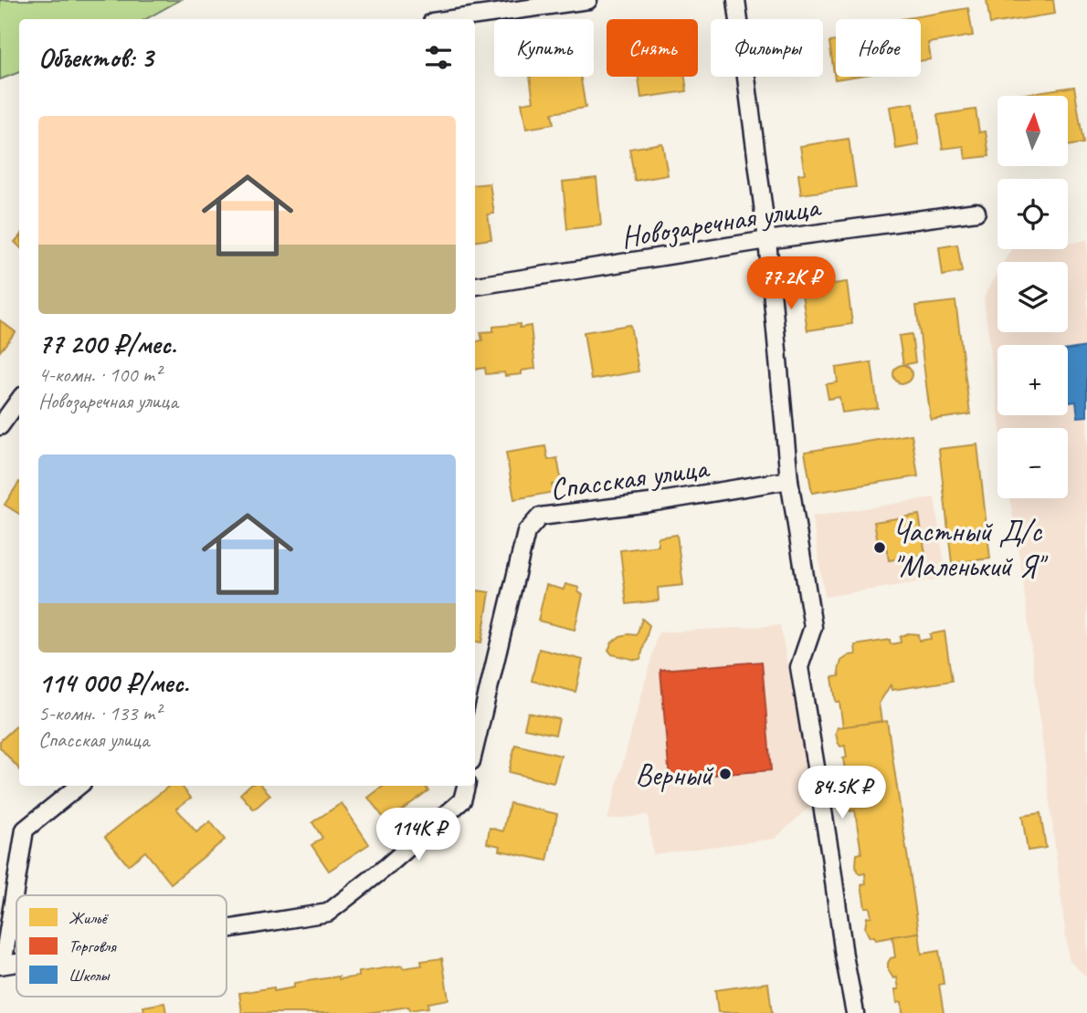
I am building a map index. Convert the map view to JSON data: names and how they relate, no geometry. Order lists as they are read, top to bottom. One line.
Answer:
{"streets":{"street":["Новозаречная улица","Спасская улица"]},"places":["Частный Д/с \"Маленький Я\"","Верный"],"legend":["Жильё","Торговля","Школы"],"north":"top","page":{"chip":["Купить","Снять","Фильтры","Новое"],"heading":"Объектов: 3","map_buttons":["+","−"],"list":[{"name":"77 200 ₽/мес.","note":"4-комн. · 100 m² · Новозаречная улица"},{"name":"114 000 ₽/мес.","note":"5-комн. · 133 m² · Спасская улица"}],"price":["77.2K ₽","84.5K ₽","114K ₽"]}}
